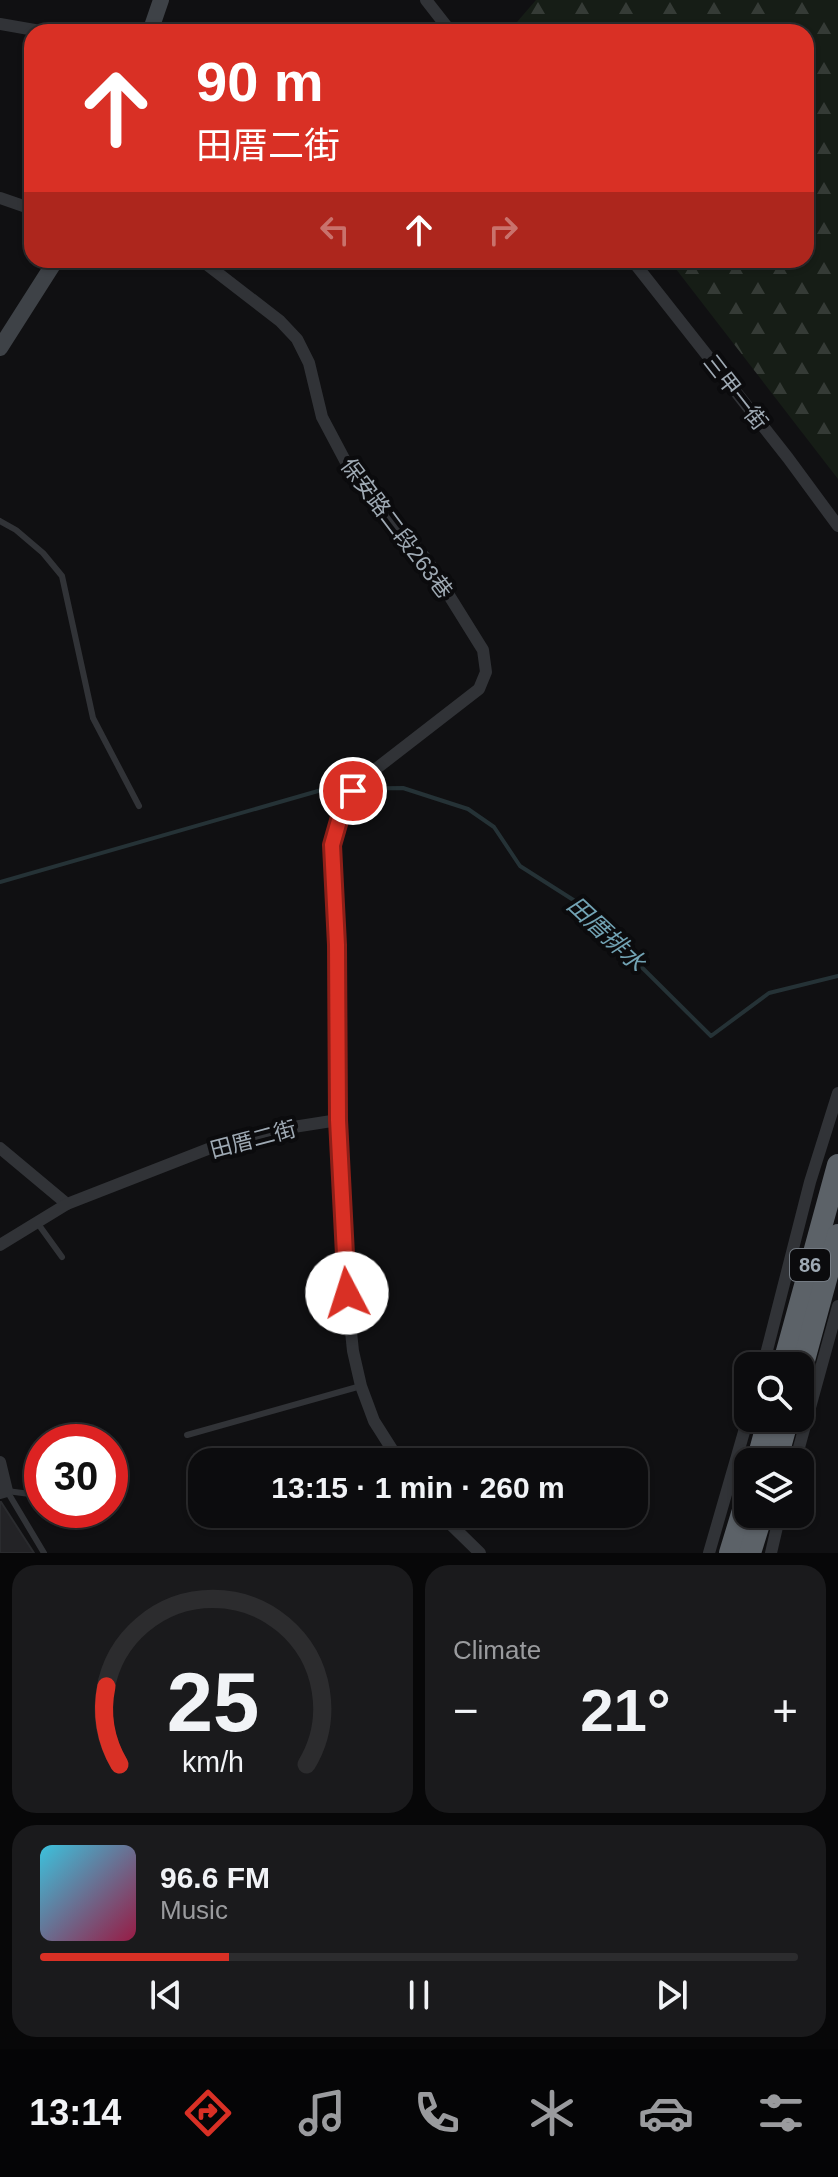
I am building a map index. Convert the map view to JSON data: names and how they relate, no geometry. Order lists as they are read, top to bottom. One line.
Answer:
{"streets":{"highway":["86"],"street":["三甲一街","保安路二段263巷","田厝二街"]},"crossings":[["保安路二段263巷","田厝二街"]],"water":["田厝排水"],"page":{"turn":["90 m","田厝二街"],"limit":"30","trip":"13:15 · 1 min · 260 m","tile":"Climate","heat":["−","21°","+"],"song":["96.6 FM","Music"],"tabs":"13:14","gauge":["25","km/h"]}}
